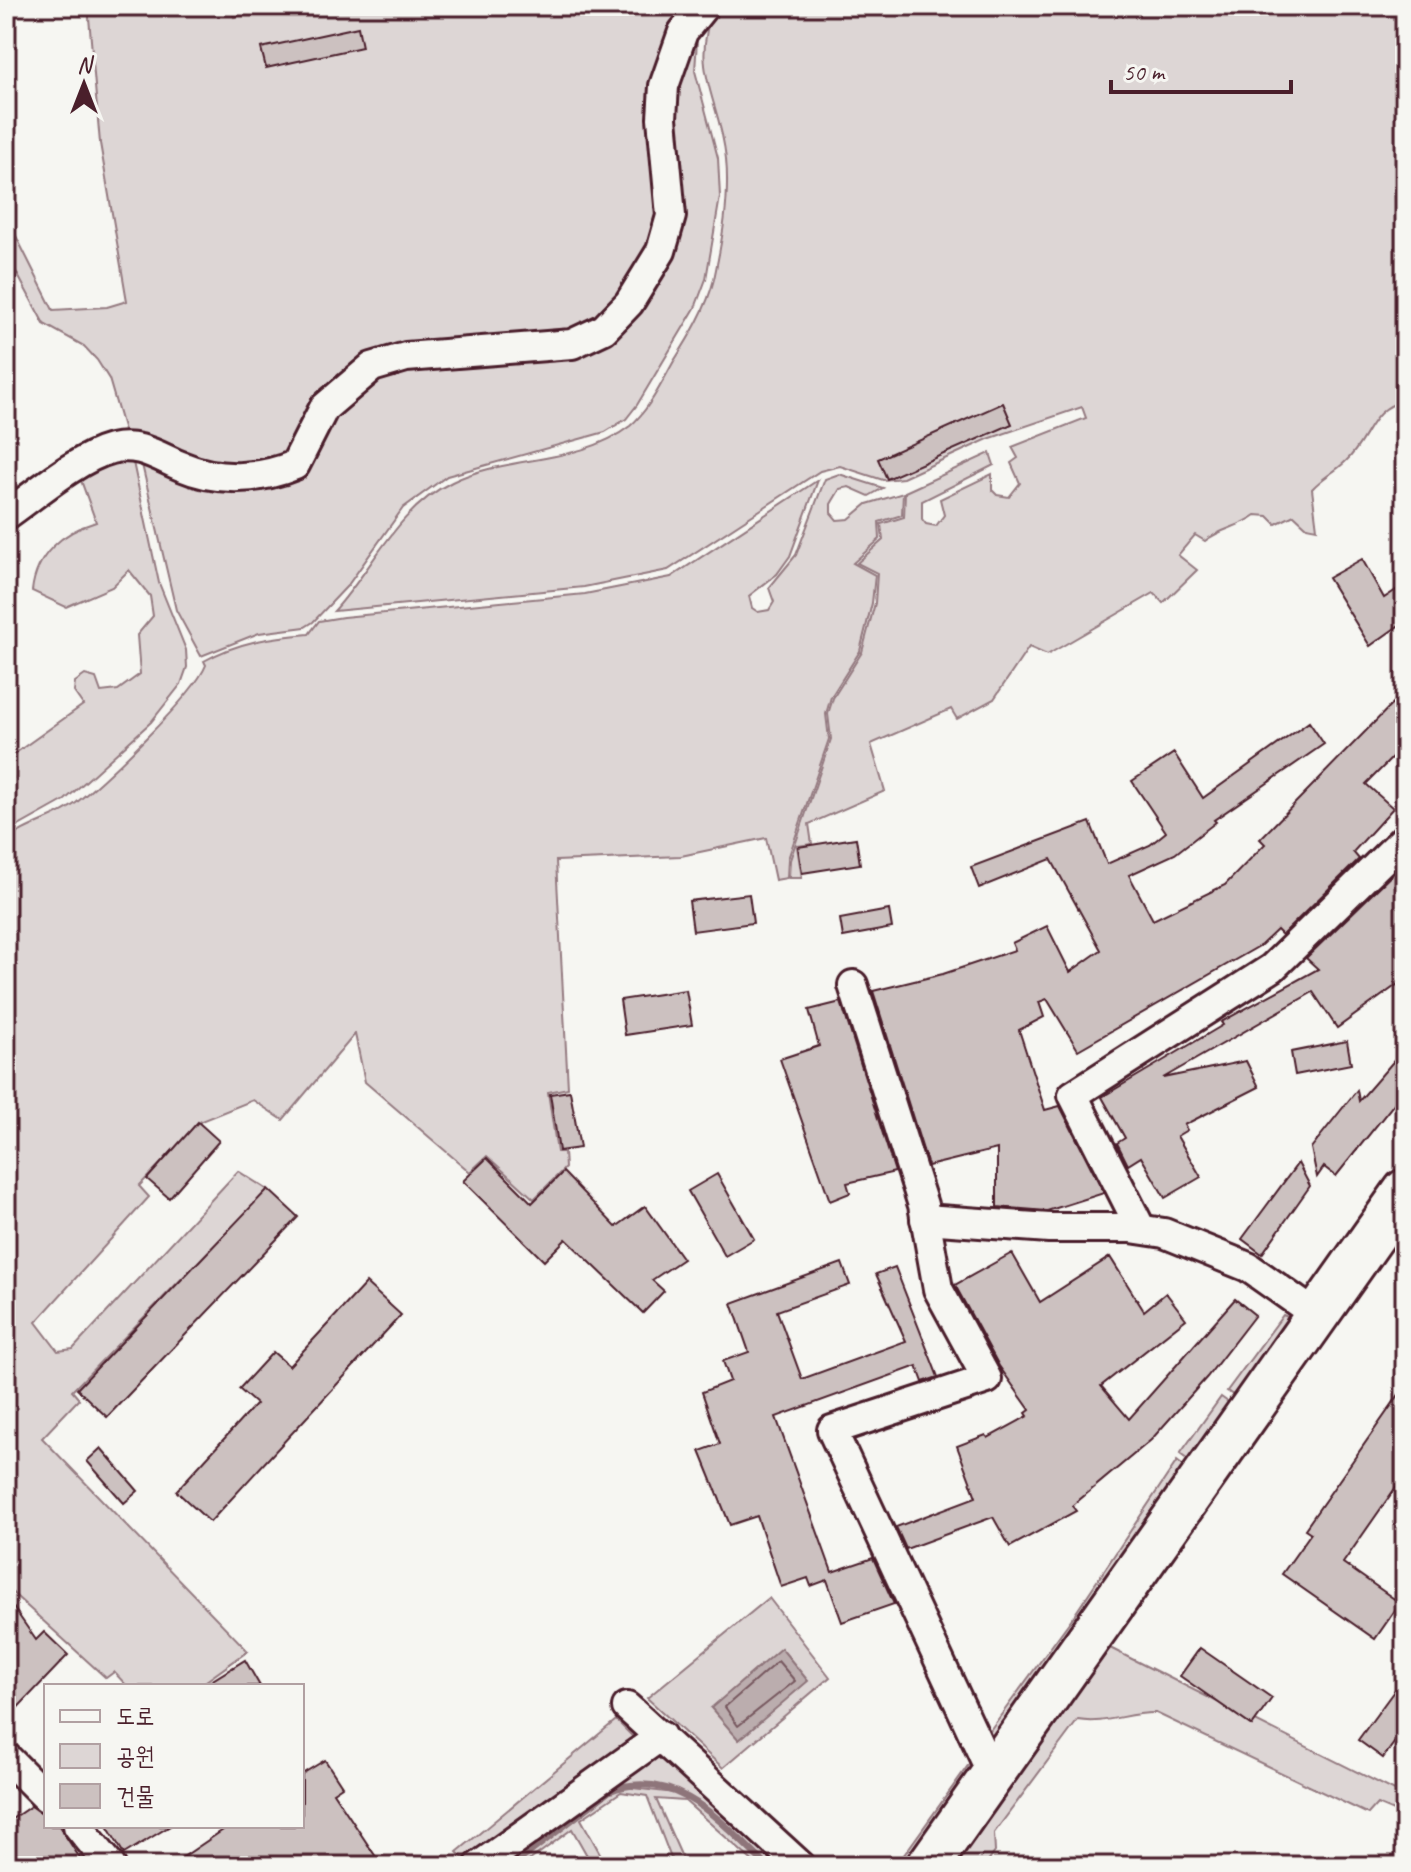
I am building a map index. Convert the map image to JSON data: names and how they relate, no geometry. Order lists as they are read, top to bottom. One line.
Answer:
{"legend":["도로","공원","건물"],"scale_bar":"50 m","north":"top"}
